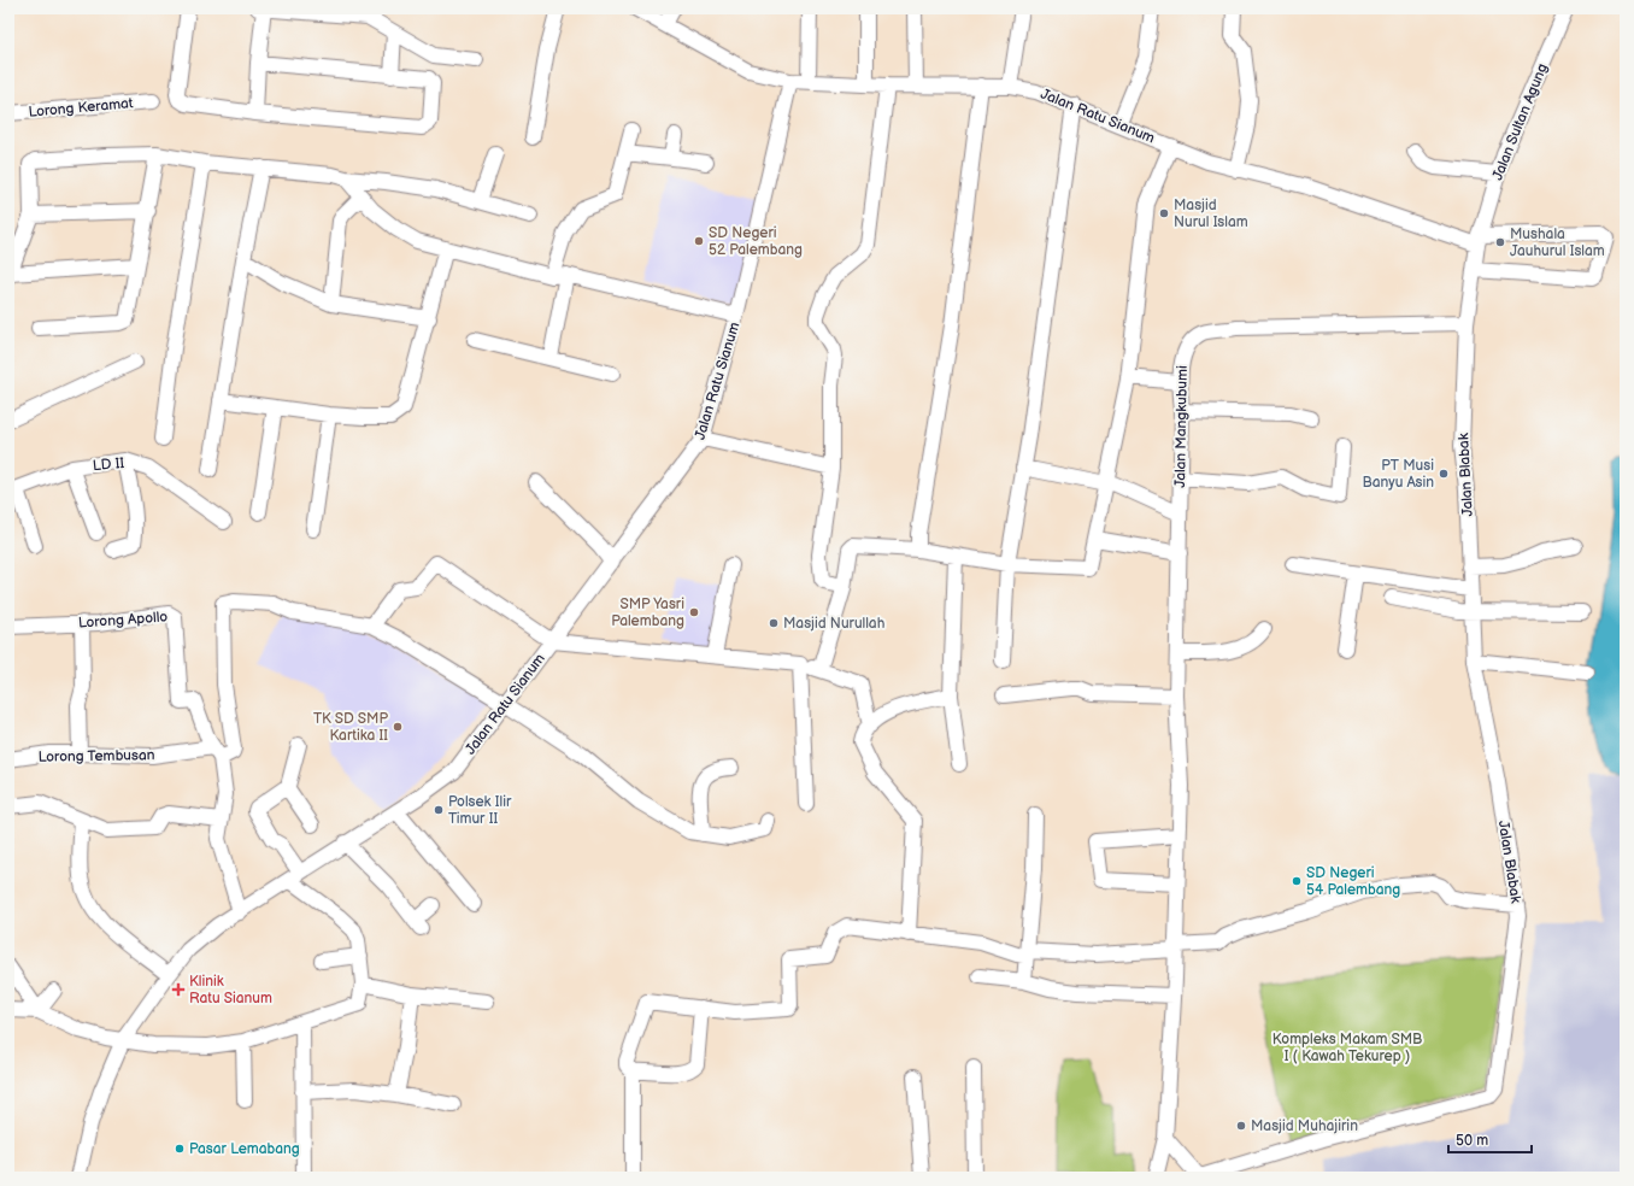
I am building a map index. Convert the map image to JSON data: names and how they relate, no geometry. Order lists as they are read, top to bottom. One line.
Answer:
{"streets":{"street":["Lorong Keramat","Jalan Ratu Sianum","Jalan Sultan Agung","Jalan Mangkubumi","LD II","Jalan Blabak","Lorong Apollo","Lorong Tembusan"]},"crossings":[["Jalan Ratu Sianum","Jalan Sultan Agung"],["Jalan Sultan Agung","Jalan Mangkubumi"],["Jalan Sultan Agung","Jalan Blabak"],["Jalan Mangkubumi","Jalan Blabak"],["Lorong Apollo","Lorong Tembusan"]],"parks":["Kompleks Makam SMB I ( Kawah Tekurep )"],"places":{"other":["Masjid Nurul Islam","SD Negeri 52 Palembang","Mushala Jauhurul Islam","PT Musi Banyu Asin","SMP Yasri Palembang","Masjid Nurullah","TK SD SMP Kartika II","Polsek Ilir Timur II","SD Negeri 54 Palembang","Masjid Muhajirin","Pasar Lemabang"],"health":["Klinik Ratu Sianum"]},"scale_bar":"50 m"}
